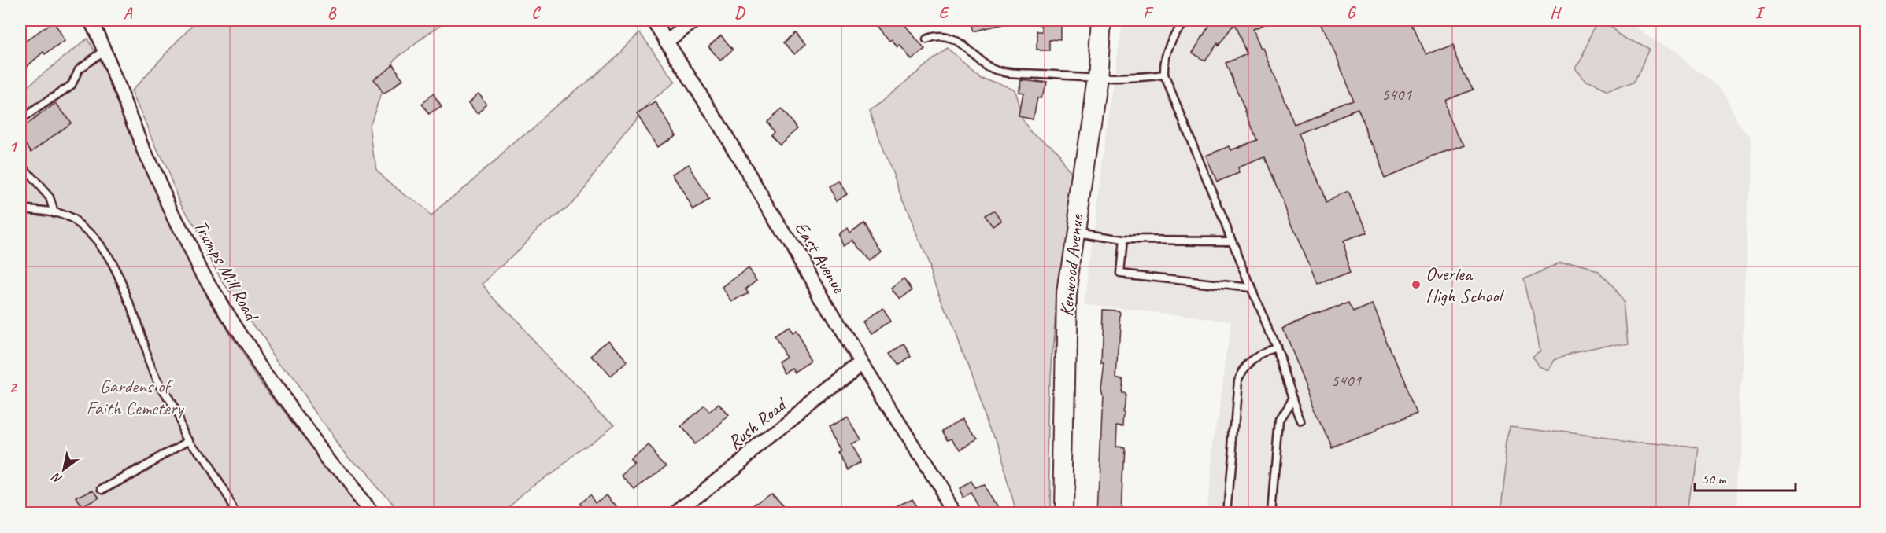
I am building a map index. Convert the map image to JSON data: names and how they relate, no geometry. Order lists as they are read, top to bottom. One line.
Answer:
{"streets":{"main road":["Kenwood Avenue"],"street":["East Avenue","Trumps Mill Road","Rush Road"]},"crossings":[["East Avenue","Rush Road"]],"parks":["Gardens of Faith Cemetery"],"places":["Overlea High School"],"house_numbers":["5401","5401"],"scale_bar":"50 m","north":"bottom left","grid":{"columns":["A","B","C","D","E","F","G","H","I"],"rows":["1","2"]}}
